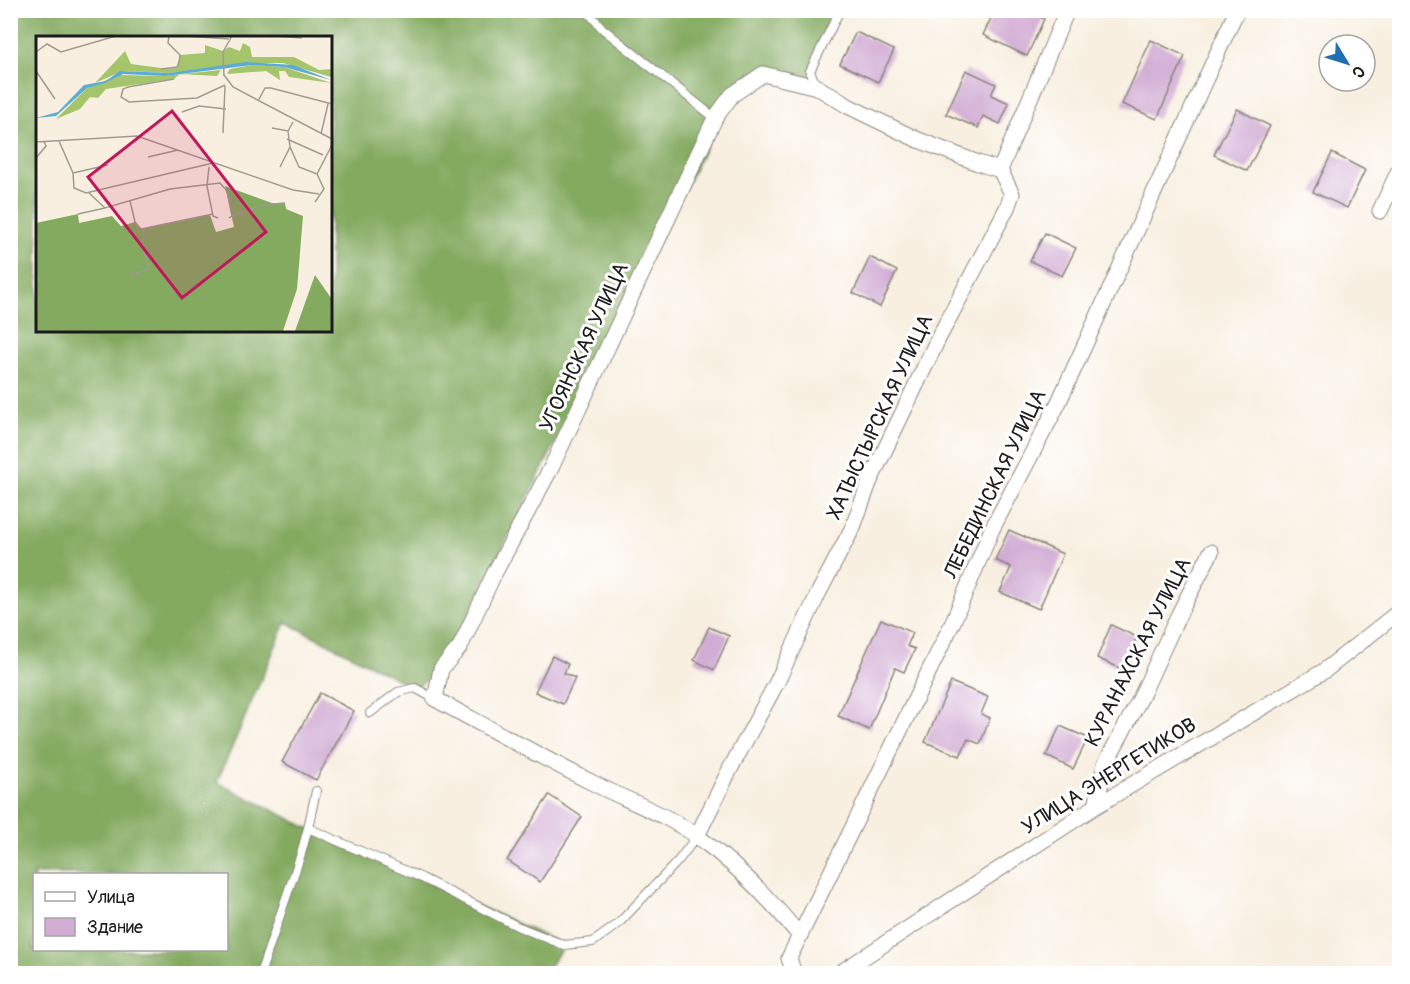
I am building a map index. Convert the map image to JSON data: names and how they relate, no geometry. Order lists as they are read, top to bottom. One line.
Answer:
{"streets":{"street":["УГОЯНСКАЯ УЛИЦА","ХАТЫСТЫРСКАЯ УЛИЦА","ЛЕБЕДИНСКАЯ УЛИЦА","КУРАНАХСКАЯ УЛИЦА","УЛИЦА ЭНЕРГЕТИКОВ"]},"crossings":[["УГОЯНСКАЯ УЛИЦА","ХАТЫСТЫРСКАЯ УЛИЦА"],["КУРАНАХСКАЯ УЛИЦА","УЛИЦА ЭНЕРГЕТИКОВ"]],"legend":["Улица","Здание"],"north":"bottom right"}
